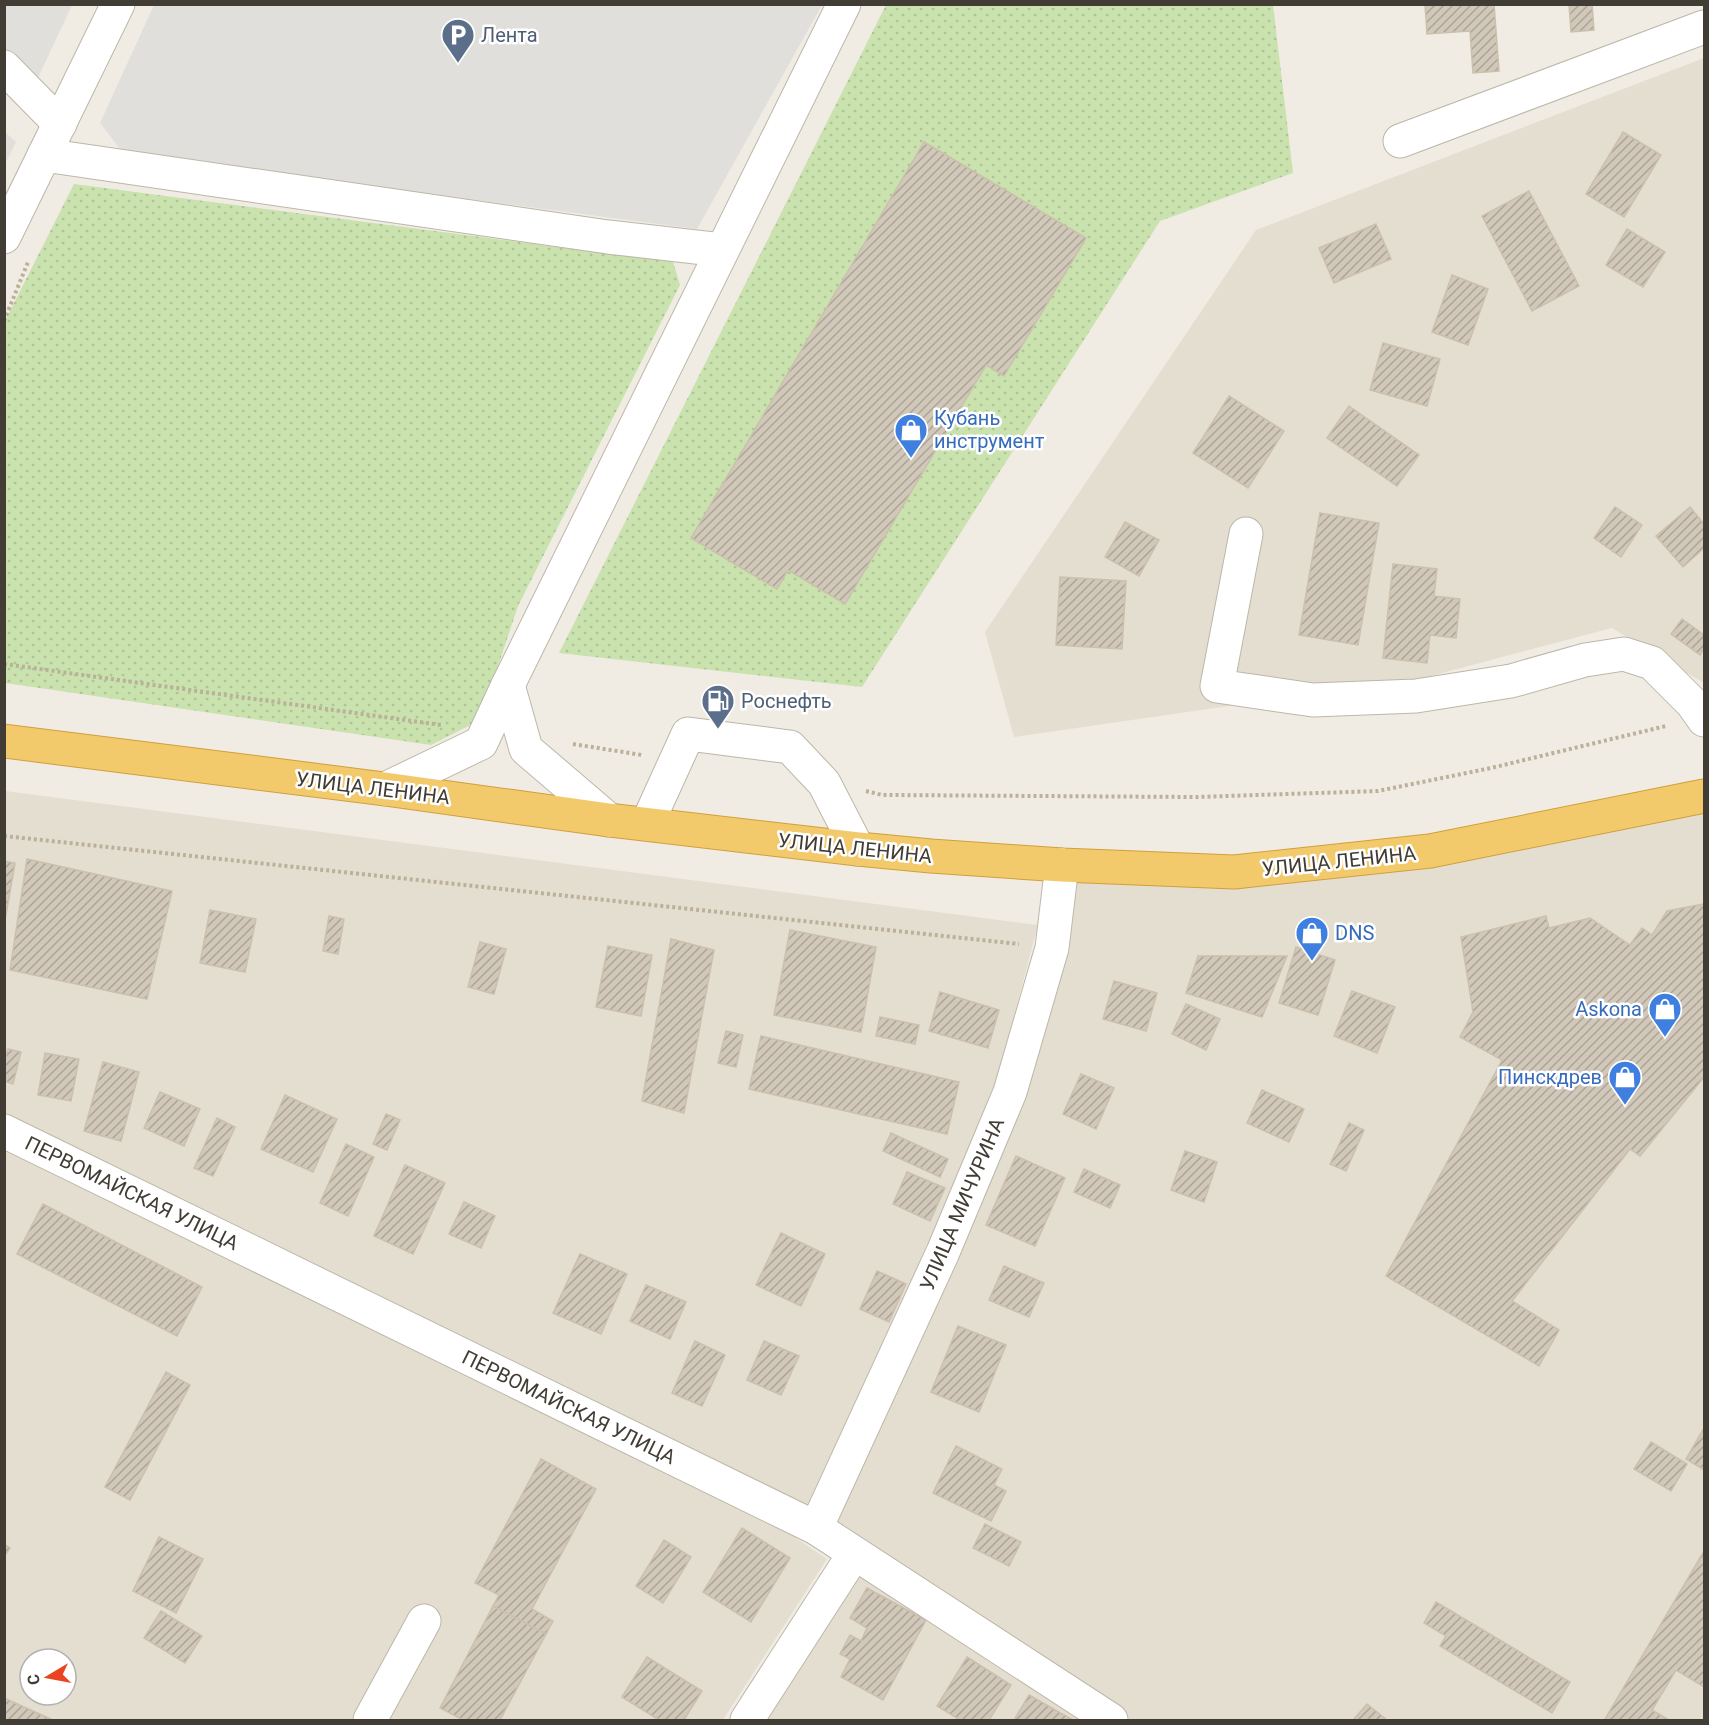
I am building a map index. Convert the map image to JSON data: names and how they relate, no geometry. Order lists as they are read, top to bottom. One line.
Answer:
{"streets":{"highway":["УЛИЦА ЛЕНИНА"],"street":["ПЕРВОМАЙСКАЯ УЛИЦА","УЛИЦА МИЧУРИНА"]},"crossings":[["УЛИЦА ЛЕНИНА","УЛИЦА МИЧУРИНА"],["ПЕРВОМАЙСКАЯ УЛИЦА","УЛИЦА МИЧУРИНА"]],"places":{"parking":["Лента"],"shop":["Кубань инструмент","DNS","Askona","Пинскдрев"],"fuel station":["Роснефть"]},"north":"left"}
